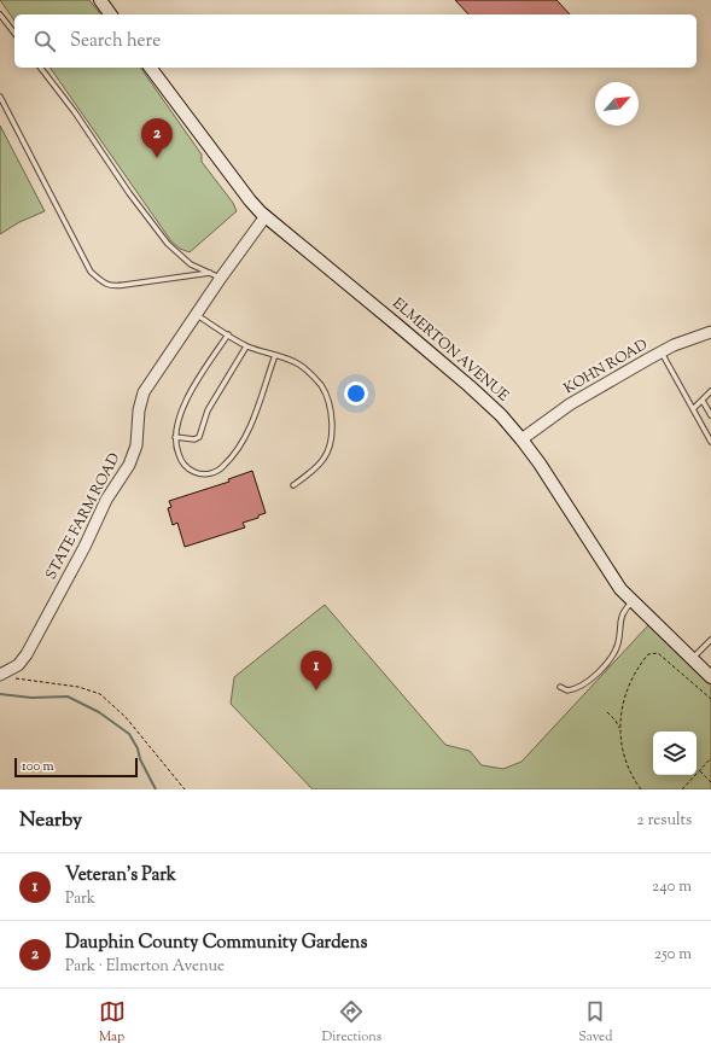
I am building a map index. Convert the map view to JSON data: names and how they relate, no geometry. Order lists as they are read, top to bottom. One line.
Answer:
{"streets":{"main road":["ELMERTON AVENUE"],"street":["KOHN ROAD","STATE FARM ROAD"]},"crossings":[["ELMERTON AVENUE","KOHN ROAD"],["ELMERTON AVENUE","STATE FARM ROAD"]],"scale_bar":"100 m","north":"top right","page":{"search":"Search here","pins":["2","1"],"scale":"100 m","heading":["Nearby","2 results"],"list":[{"mark":"1","name":"Veteran's Park","note":"Park","value":"240 m"},{"mark":"2","name":"Dauphin County Community Gardens","note":"Park · Elmerton Avenue","value":"250 m"}],"nav":["Map","Directions","Saved"]}}
